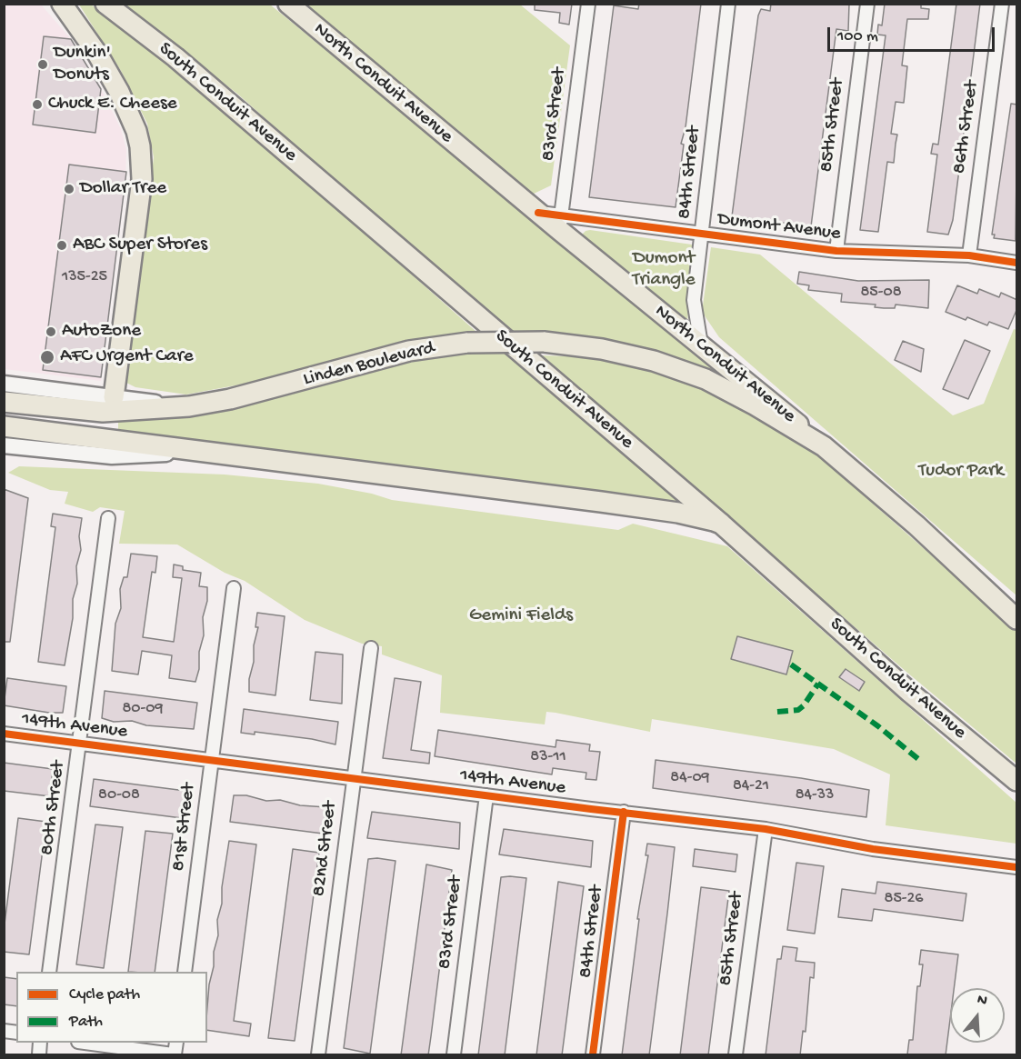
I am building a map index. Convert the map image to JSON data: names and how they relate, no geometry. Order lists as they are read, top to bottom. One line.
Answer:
{"streets":{"main road":["North Conduit Avenue","South Conduit Avenue","Linden Boulevard"],"street":["83rd Street","85th Street","86th Street","84th Street","Dumont Avenue","149th Avenue","80th Street","81st Street","82nd Street"]},"crossings":[["North Conduit Avenue","83rd Street"],["North Conduit Avenue","84th Street"],["North Conduit Avenue","Dumont Avenue"],["North Conduit Avenue","Linden Boulevard"],["83rd Street","Dumont Avenue"],["83rd Street","149th Avenue"],["85th Street","Dumont Avenue"],["85th Street","149th Avenue"],["86th Street","Dumont Avenue"],["84th Street","Dumont Avenue"],["84th Street","149th Avenue"],["149th Avenue","80th Street"],["149th Avenue","81st Street"],["149th Avenue","82nd Street"]],"parks":["Dumont Triangle","Tudor Park","Gemini Fields"],"places":["Dunkin' Donuts","Chuck E. Cheese","Dollar Tree","ABC Super Stores","AutoZone","AFC Urgent Care"],"house_numbers":["135-25","85-08","80-09","83-11","84-09","84-21","80-08","84-33","85-26"],"legend":["Cycle path","Path"],"scale_bar":"100 m","north":"top"}
